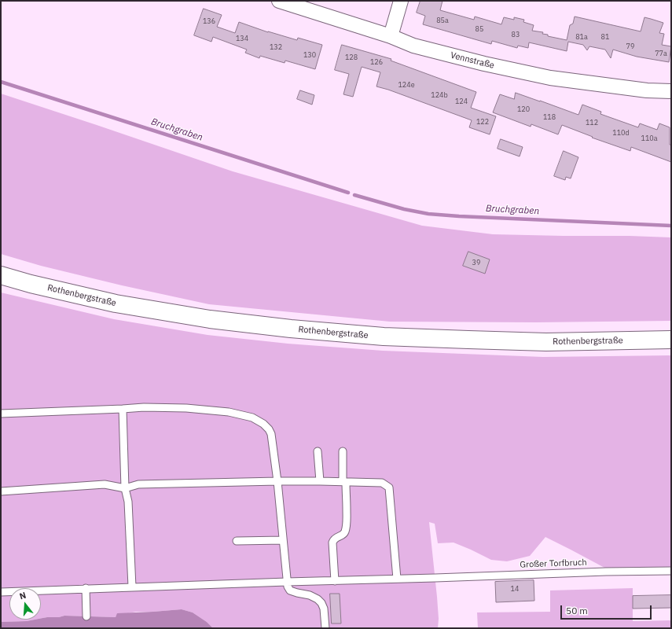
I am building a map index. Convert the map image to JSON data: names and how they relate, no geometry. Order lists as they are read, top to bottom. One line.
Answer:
{"streets":{"main road":["Rothenbergstraße"],"street":["Vennstraße"],"lane":["Großer Torfbruch"]},"water":["Bruchgraben"],"house_numbers":["85a","136","85","83","81a","81","134","79","132","77a","130","128","126","124e","124b","124","120","118","122","112","110d","110a","39","14"],"scale_bar":"50 m","north":"top"}
